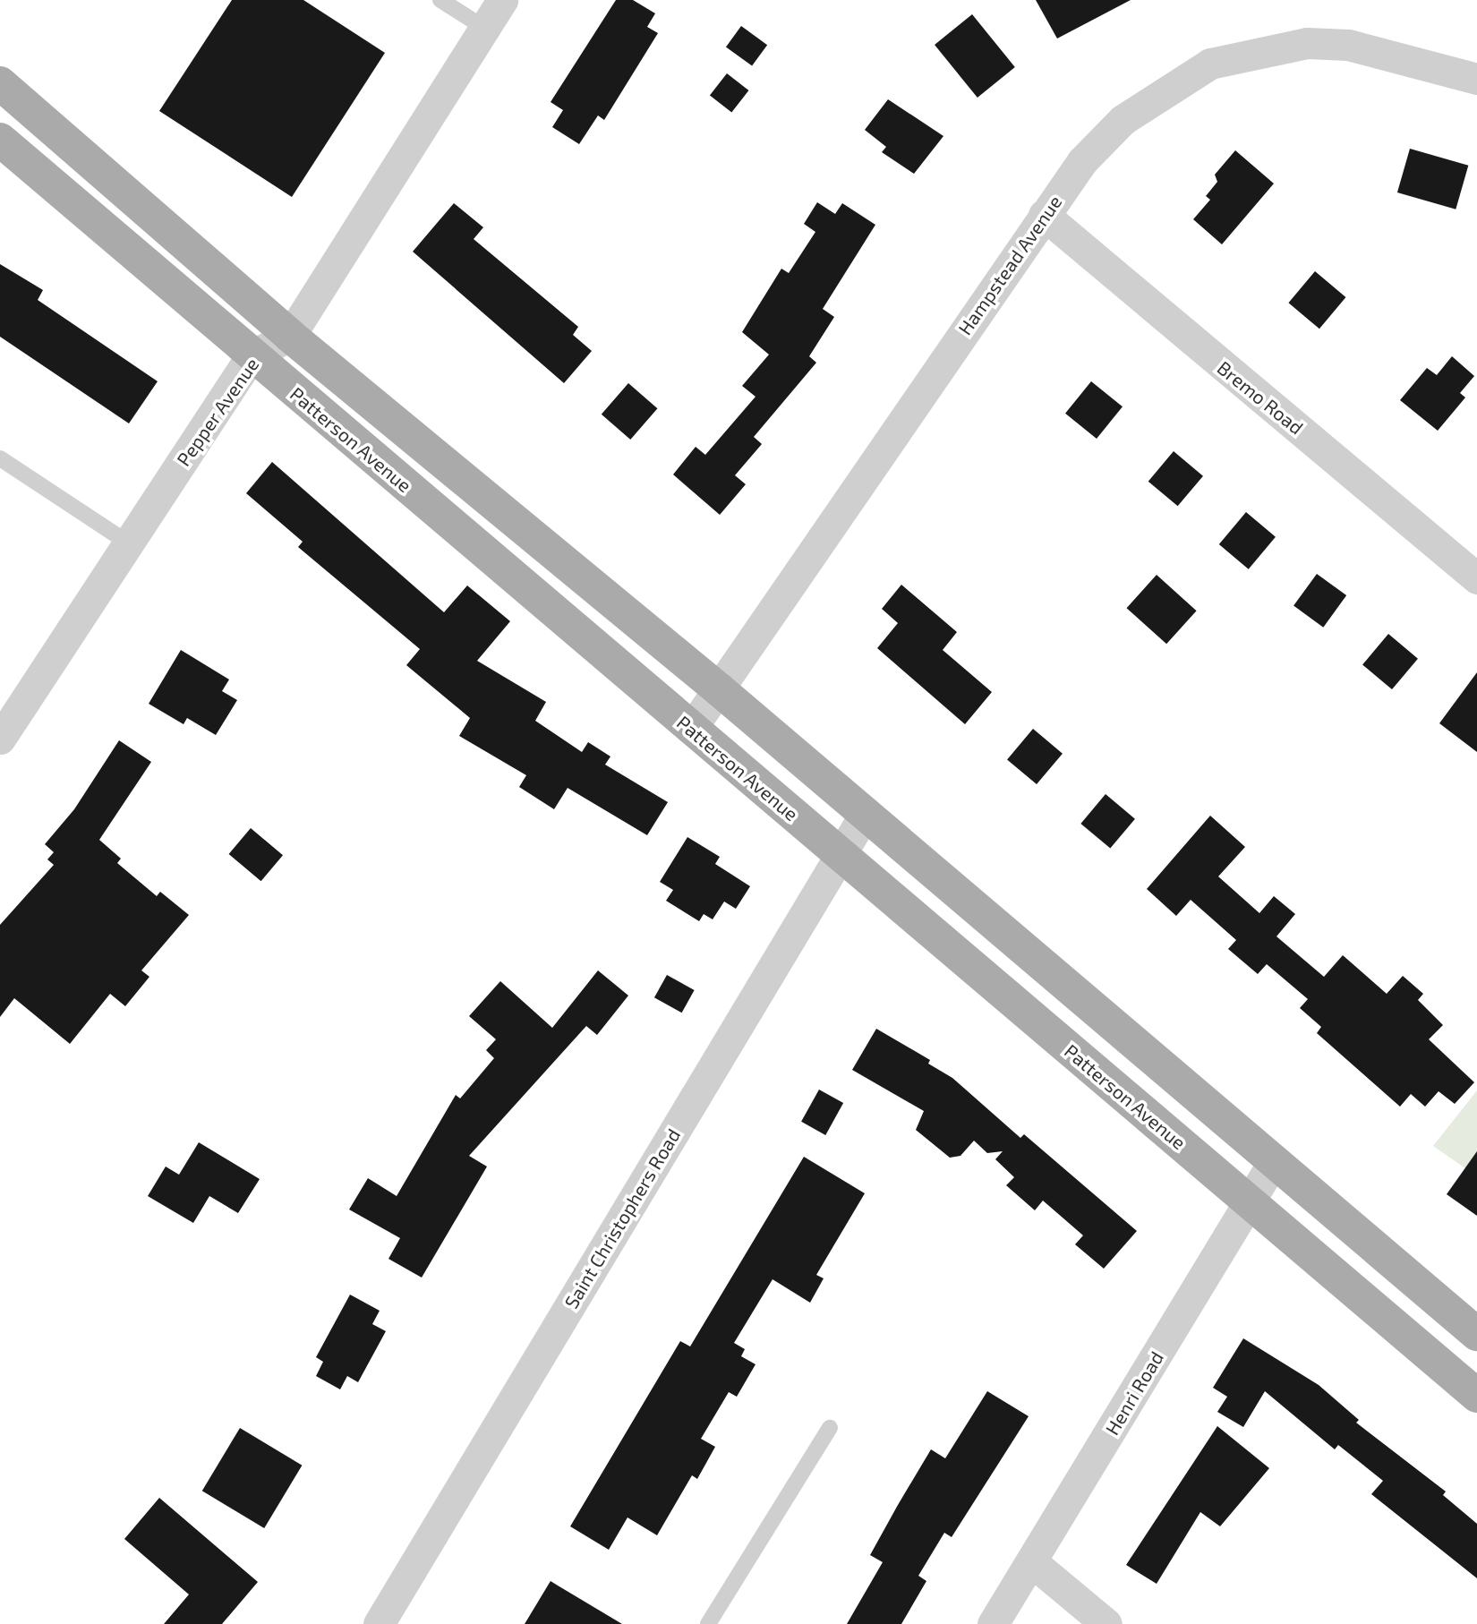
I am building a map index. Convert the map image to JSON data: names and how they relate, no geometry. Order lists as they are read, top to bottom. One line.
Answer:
{"streets":{"main road":["Patterson Avenue"],"street":["Hampstead Avenue","Bremo Road","Pepper Avenue","Saint Christophers Road","Henri Road"]},"crossings":[["Hampstead Avenue","Bremo Road"],["Hampstead Avenue","Patterson Avenue"],["Pepper Avenue","Patterson Avenue"],["Patterson Avenue","Saint Christophers Road"],["Patterson Avenue","Henri Road"]]}
